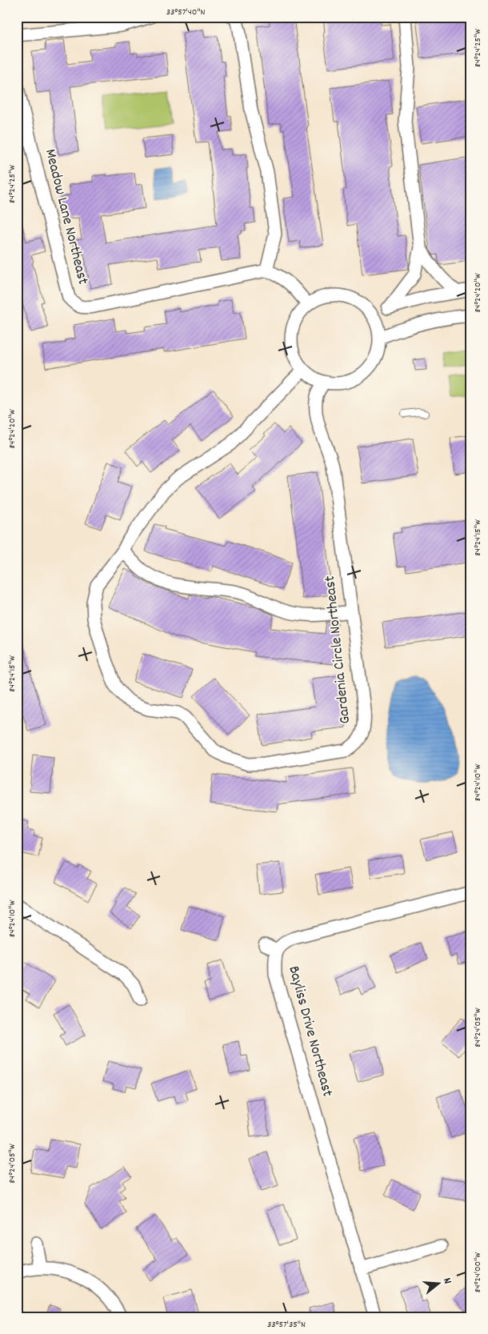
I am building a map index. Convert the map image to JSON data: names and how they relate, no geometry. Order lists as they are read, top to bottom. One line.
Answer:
{"streets":{"street":["Meadow Lane Northeast","Gardenia Circle Northeast","Bayliss Drive Northeast"]},"north":"right","coordinates":["33°57'40\"N","84°24'25\"W","84°24'20\"W","84°24'15\"W","84°24'10\"W","84°24'05\"W","84°24'00\"W","33°57'35\"N"]}
